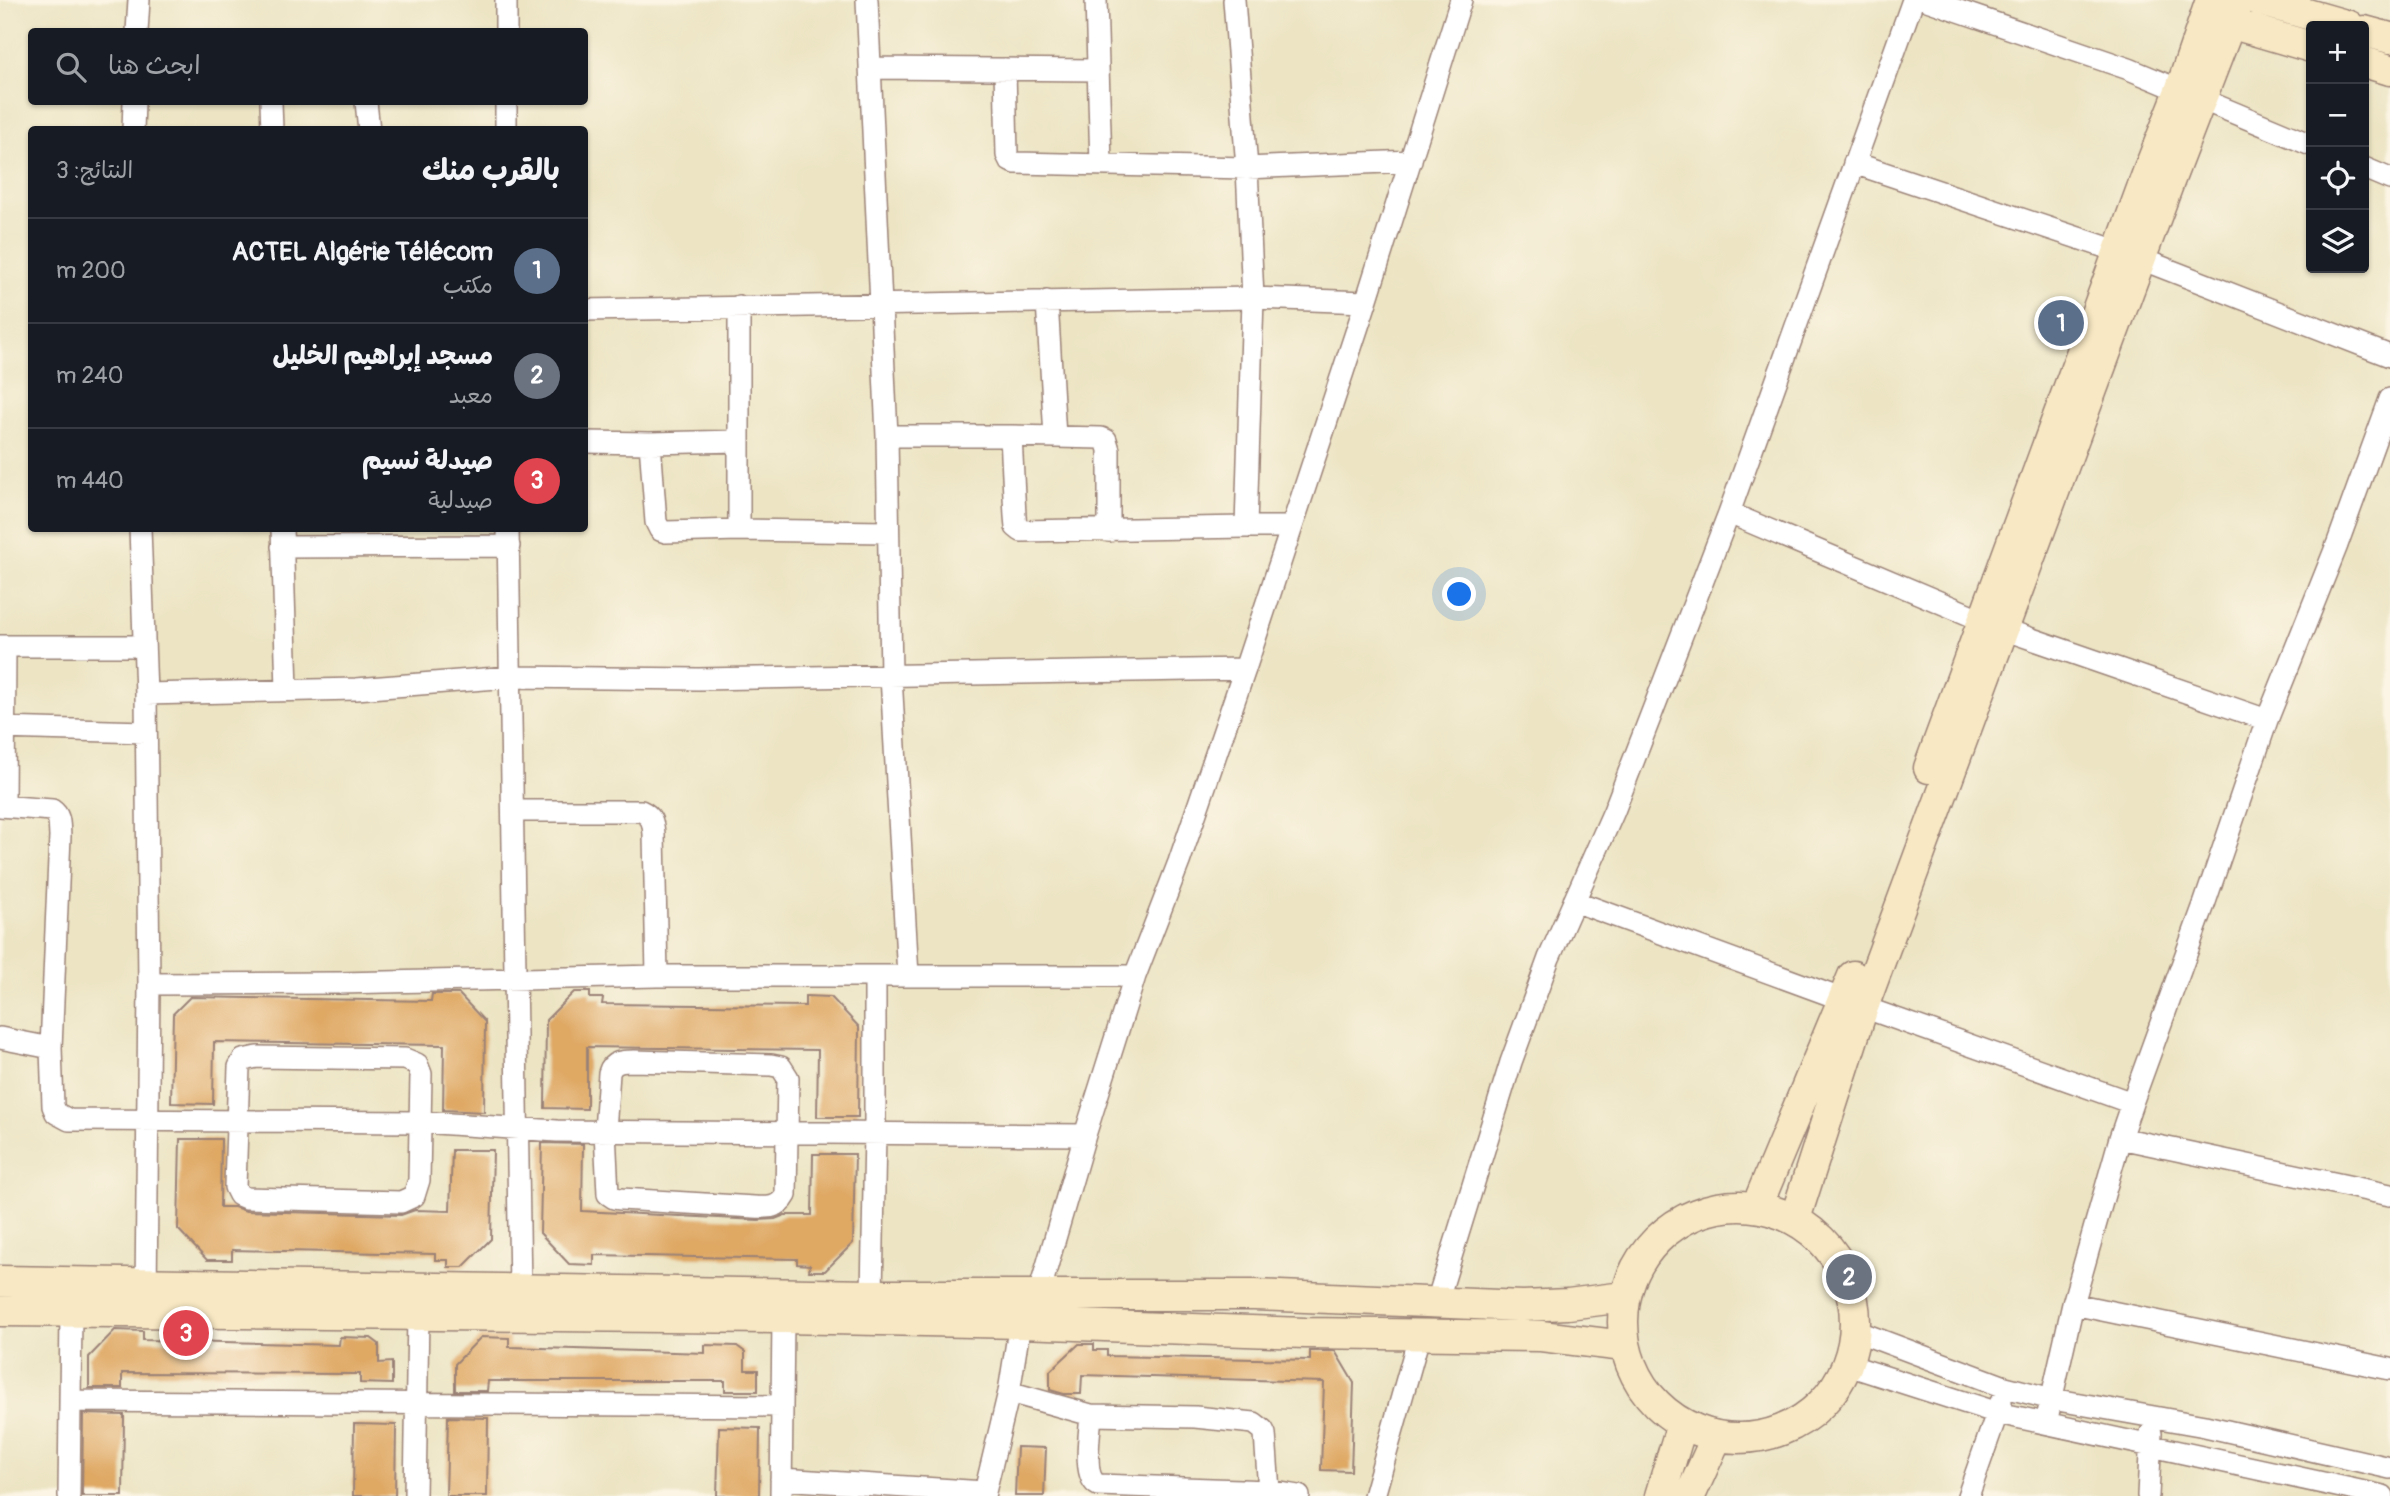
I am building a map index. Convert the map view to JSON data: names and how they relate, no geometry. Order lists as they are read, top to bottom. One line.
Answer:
{"page":{"map_buttons":["+","−"],"search":"ابحث هنا","heading":["بالقرب منك","النتائج: 3"],"list":[{"mark":"1","name":"ACTEL Algérie Télécom","note":"مكتب","value":"200 m"},{"mark":"2","name":"مسجد إبراهيم الخليل","note":"معبد","value":"240 m"},{"mark":"3","name":"صيدلة نسيم","note":"صيدلية","value":"440 m"}],"pins":["1","2","3"]}}
